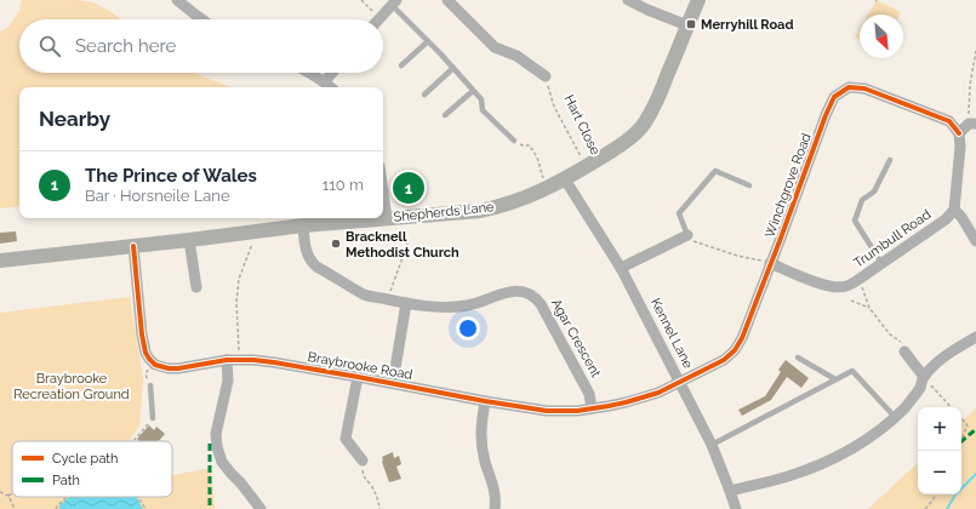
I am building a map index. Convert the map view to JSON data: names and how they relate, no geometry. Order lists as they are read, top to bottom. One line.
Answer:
{"streets":{"street":["Winchgrove Road","Shepherds Lane","Trumbull Road","Kennel Lane","Agar Crescent","Braybrooke Road"],"path":["Hart Close"]},"crossings":[["Hart Close","Shepherds Lane"],["Winchgrove Road","Trumbull Road"],["Winchgrove Road","Kennel Lane"],["Winchgrove Road","Braybrooke Road"],["Shepherds Lane","Kennel Lane"],["Shepherds Lane","Agar Crescent"],["Shepherds Lane","Braybrooke Road"],["Kennel Lane","Braybrooke Road"],["Agar Crescent","Braybrooke Road"]],"parks":["Braybrooke Recreation Ground"],"places":{"transit":["Merryhill Road"],"other":["Bracknell Methodist Church"]},"legend":["Cycle path","Path"],"north":"bottom right","page":{"search":"Search here","heading":"Nearby","list":[{"mark":"1","name":"The Prince of Wales","note":"Bar · Horsneile Lane","value":"110 m"}],"pins":"1","map_buttons":["+","−"]}}
